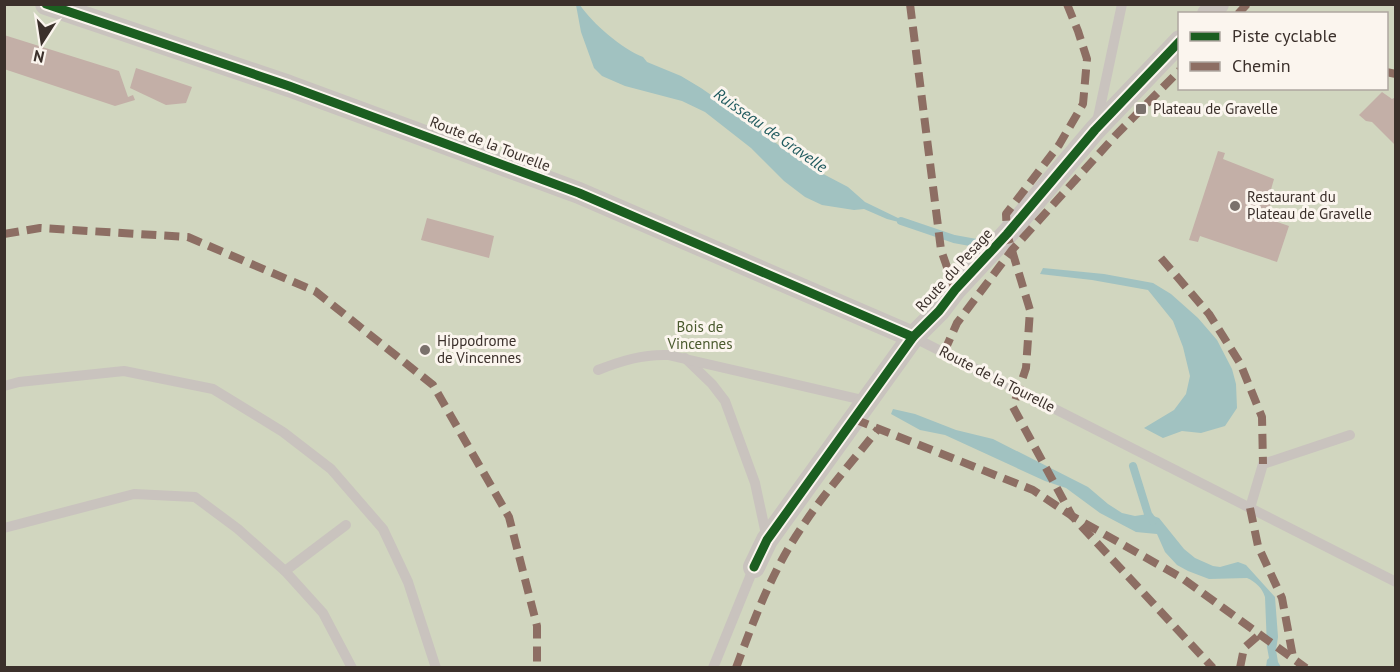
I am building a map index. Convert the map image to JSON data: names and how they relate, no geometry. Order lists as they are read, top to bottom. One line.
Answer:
{"streets":{"street":["Route de la Tourelle","Route du Pesage"]},"crossings":[["Route de la Tourelle","Route du Pesage"]],"water":["Ruisseau de Gravelle"],"parks":["Bois de Vincennes"],"places":{"transit":["Plateau de Gravelle"],"other":["Restaurant du Plateau de Gravelle","Hippodrome de Vincennes"]},"legend":["Piste cyclable","Chemin"],"north":"bottom"}
